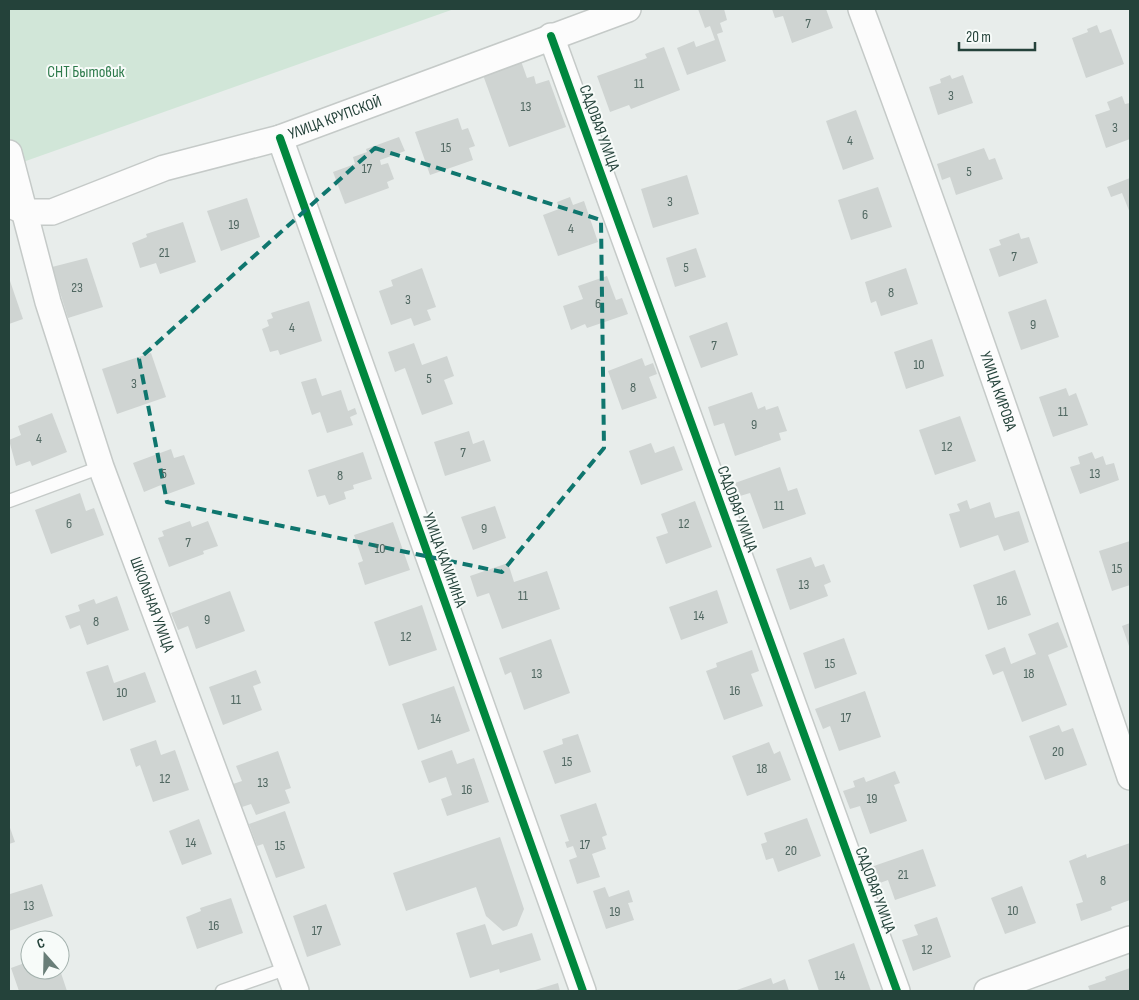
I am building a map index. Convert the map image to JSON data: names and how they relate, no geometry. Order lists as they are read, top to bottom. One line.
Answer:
{"streets":{"street":["УЛИЦА КРУПСКОЙ","САДОВАЯ УЛИЦА","УЛИЦА КИРОВА","УЛИЦА КАЛИНИНА","ШКОЛЬНАЯ УЛИЦА"]},"crossings":[["УЛИЦА КРУПСКОЙ","САДОВАЯ УЛИЦА"],["УЛИЦА КРУПСКОЙ","УЛИЦА КАЛИНИНА"],["УЛИЦА КРУПСКОЙ","ШКОЛЬНАЯ УЛИЦА"]],"parks":["СНТ Бытовик"],"house_numbers":["7","11","3","13","3","4","15","17","5","3","6","19","4","21","7","5","23","8","3","6","9","4","7","10","5","3","8","11","9","4","12","7","5","13","8","11","6","12","9","7","10","15","13","11","16","14","9","8","12","15","13","18","16","10","11","17","14","20","15","18","12","13","16","19","14","17","15","20","21","8","13","10","19","16","17","12","14"],"scale_bar":"20 m","north":"top"}
